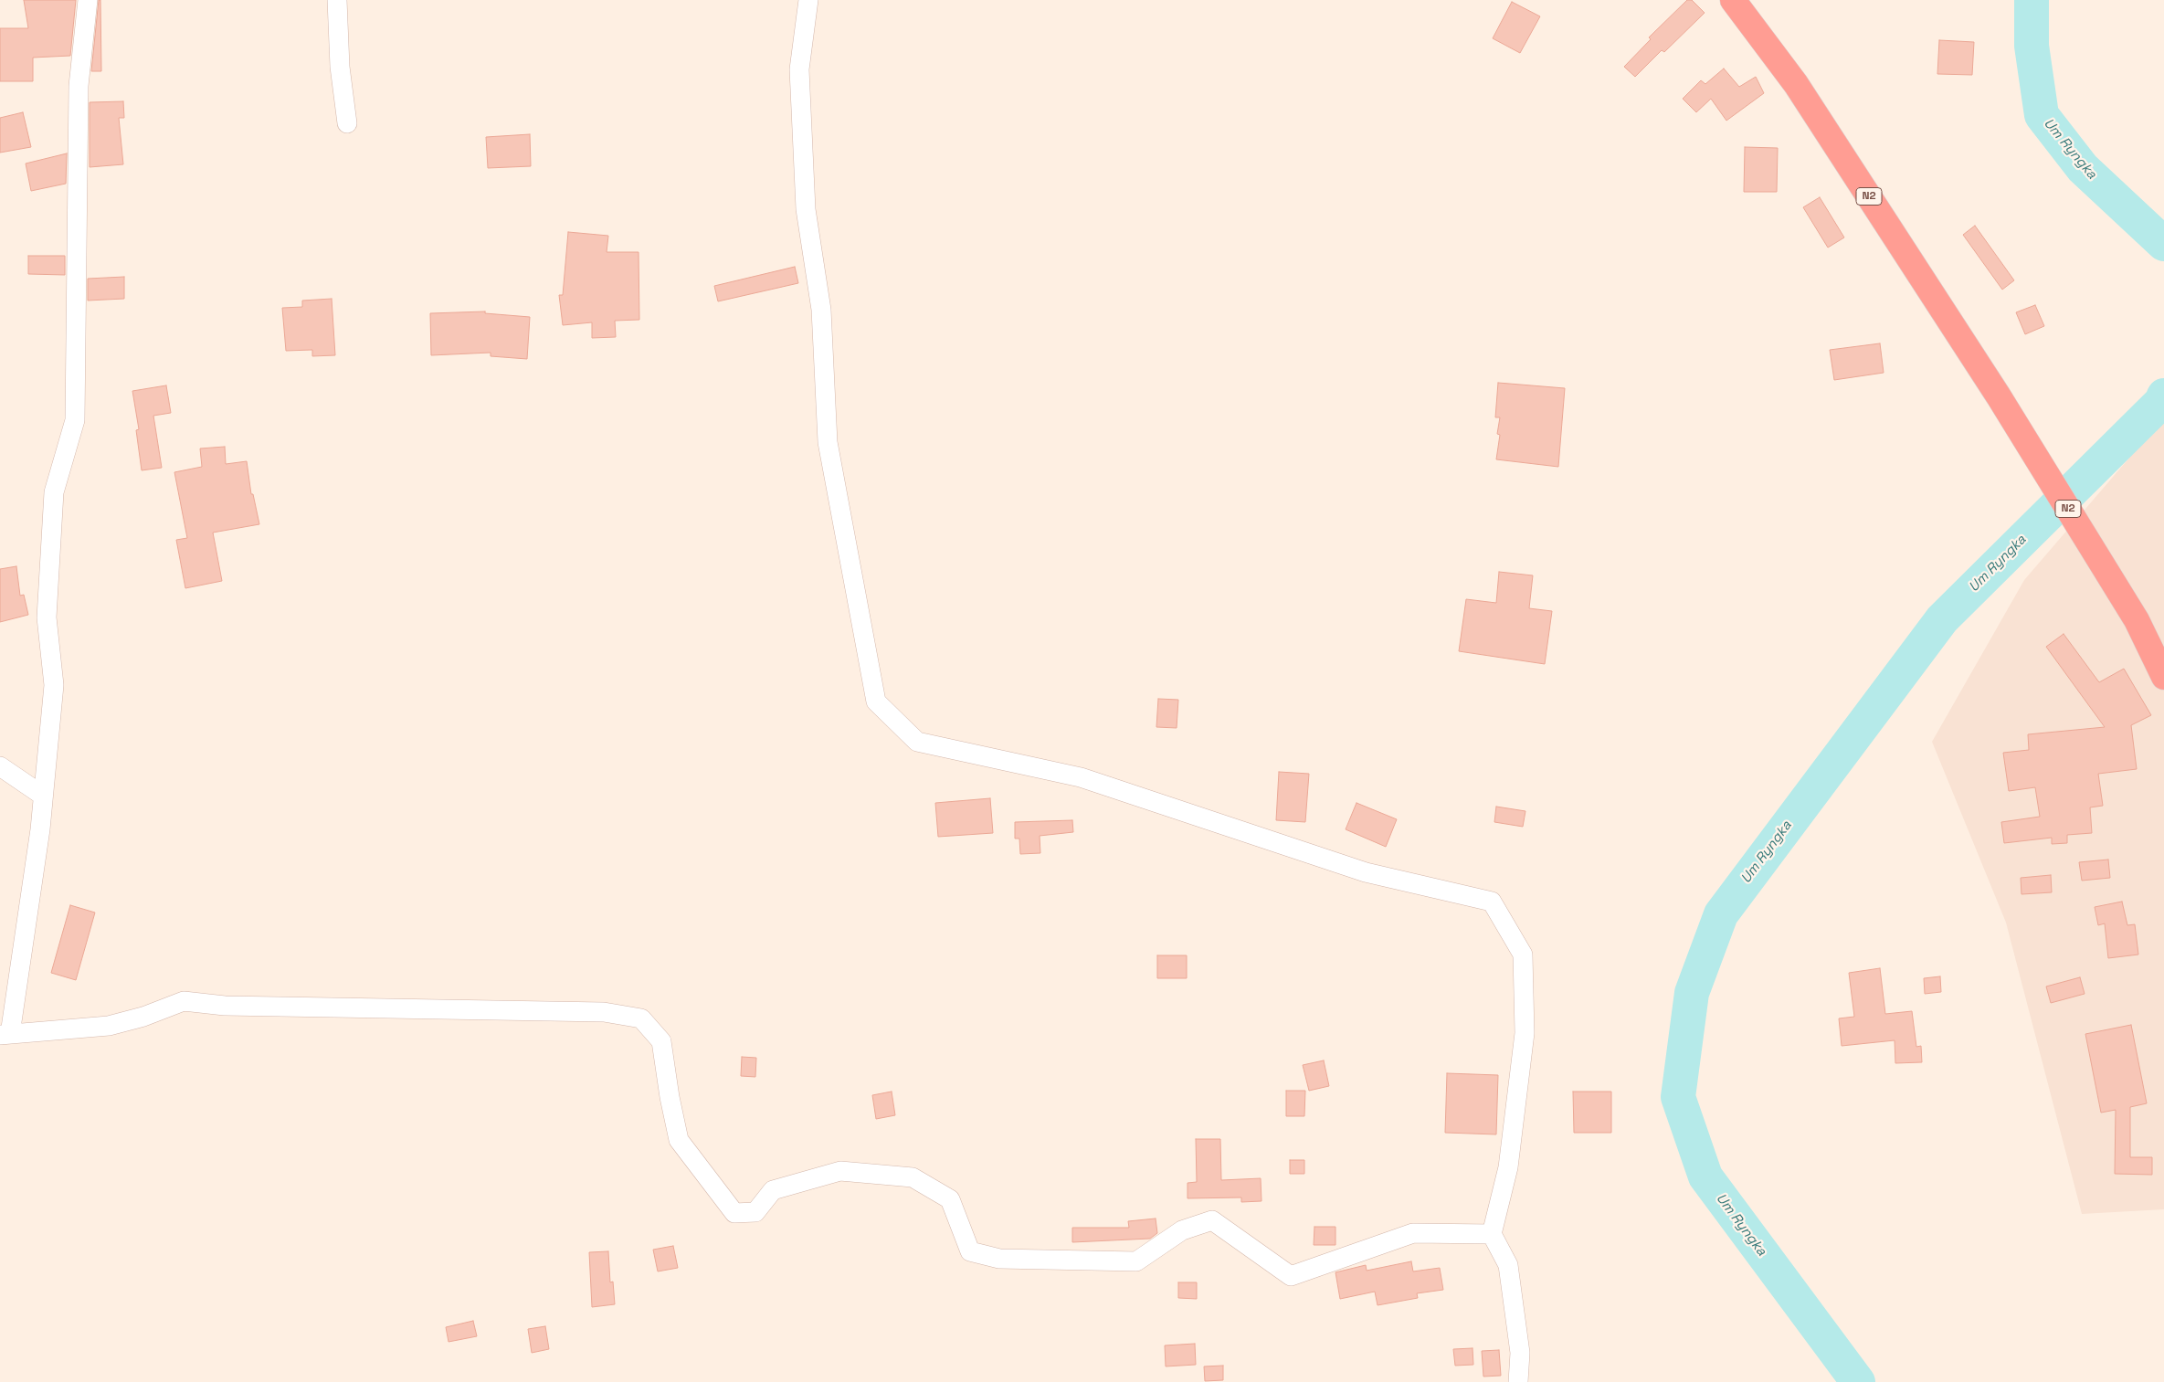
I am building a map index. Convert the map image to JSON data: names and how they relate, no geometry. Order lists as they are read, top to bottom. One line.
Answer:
{"streets":{"highway":["N2"]},"water":["Um Ryngka"]}
